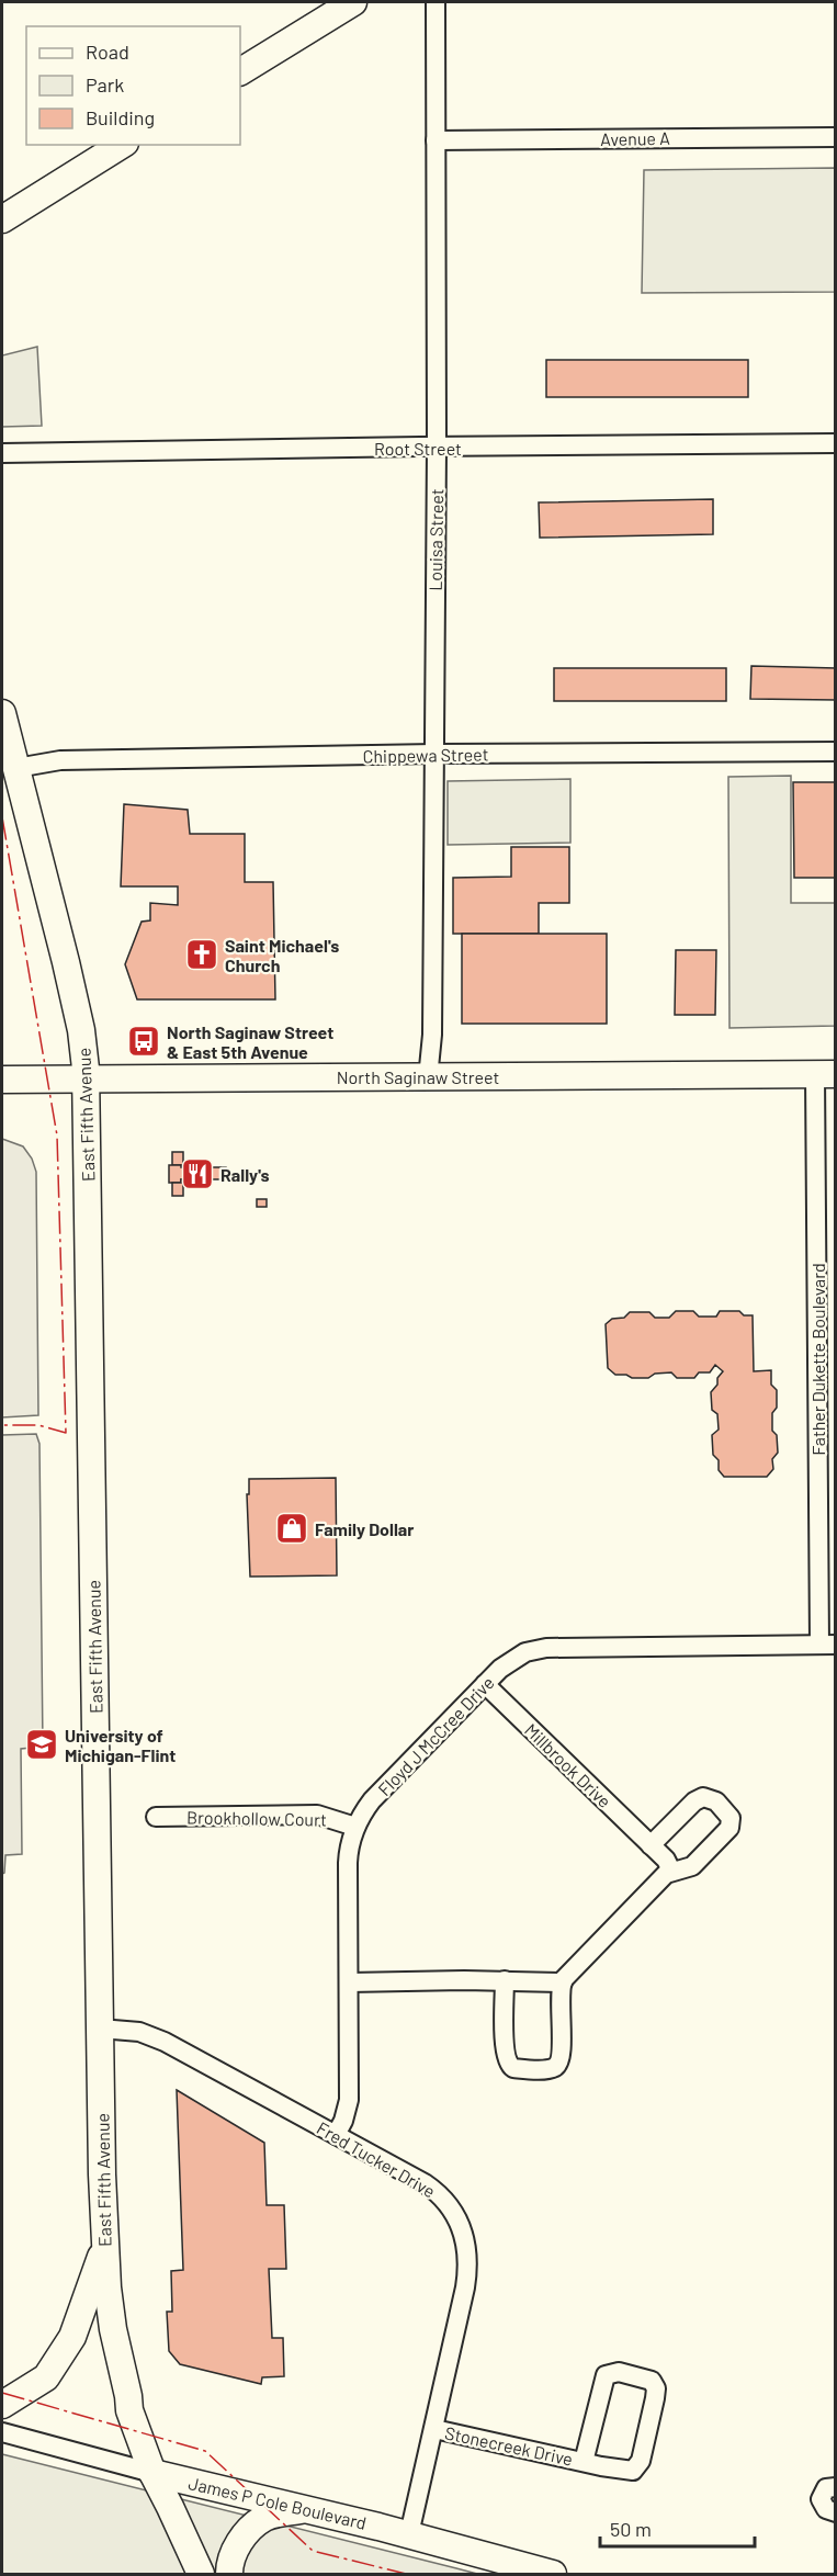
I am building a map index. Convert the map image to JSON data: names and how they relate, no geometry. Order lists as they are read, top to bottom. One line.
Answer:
{"streets":{"main road":["North Saginaw Street","East Fifth Avenue","James P Cole Boulevard"],"street":["Avenue A","Root Street","Louisa Street","Chippewa Street","Father Dukette Boulevard","Floyd J McCree Drive","Millbrook Drive","Brookhollow Court","Fred Tucker Drive","Stonecreek Drive"]},"crossings":[["Avenue A","Louisa Street"],["Root Street","Louisa Street"],["Louisa Street","Chippewa Street"],["Louisa Street","North Saginaw Street"],["Chippewa Street","East Fifth Avenue"],["North Saginaw Street","East Fifth Avenue"],["North Saginaw Street","Father Dukette Boulevard"],["East Fifth Avenue","Fred Tucker Drive"],["East Fifth Avenue","James P Cole Boulevard"],["Father Dukette Boulevard","Floyd J McCree Drive"],["Floyd J McCree Drive","Millbrook Drive"],["Floyd J McCree Drive","Brookhollow Court"],["Floyd J McCree Drive","Fred Tucker Drive"],["Fred Tucker Drive","Stonecreek Drive"],["Fred Tucker Drive","James P Cole Boulevard"]],"places":{"church":["Saint Michael's Church"],"bus stop":["North Saginaw Street & East 5th Avenue"],"restaurant":["Rally's"],"shop":["Family Dollar"],"school or university":["University of Michigan-Flint"]},"legend":["Road","Park","Building"],"scale_bar":"50 m"}
